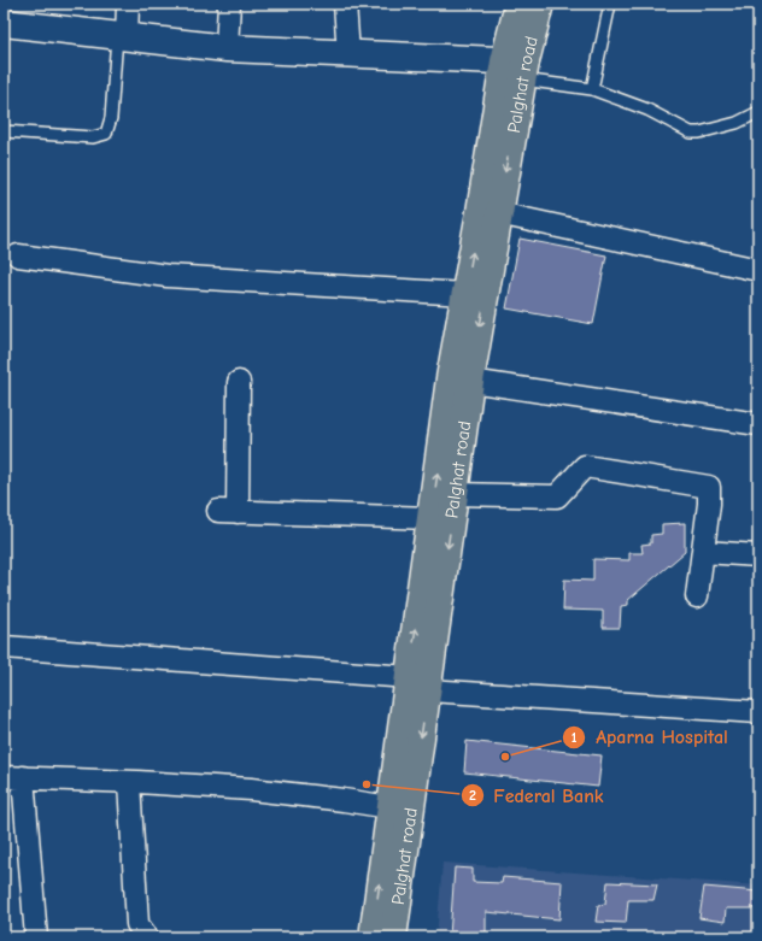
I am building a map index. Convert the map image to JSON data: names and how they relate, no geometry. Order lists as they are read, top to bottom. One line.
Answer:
{"streets":{"main road":["Palghat road"]},"places":["Aparna Hospital","Federal Bank"]}
